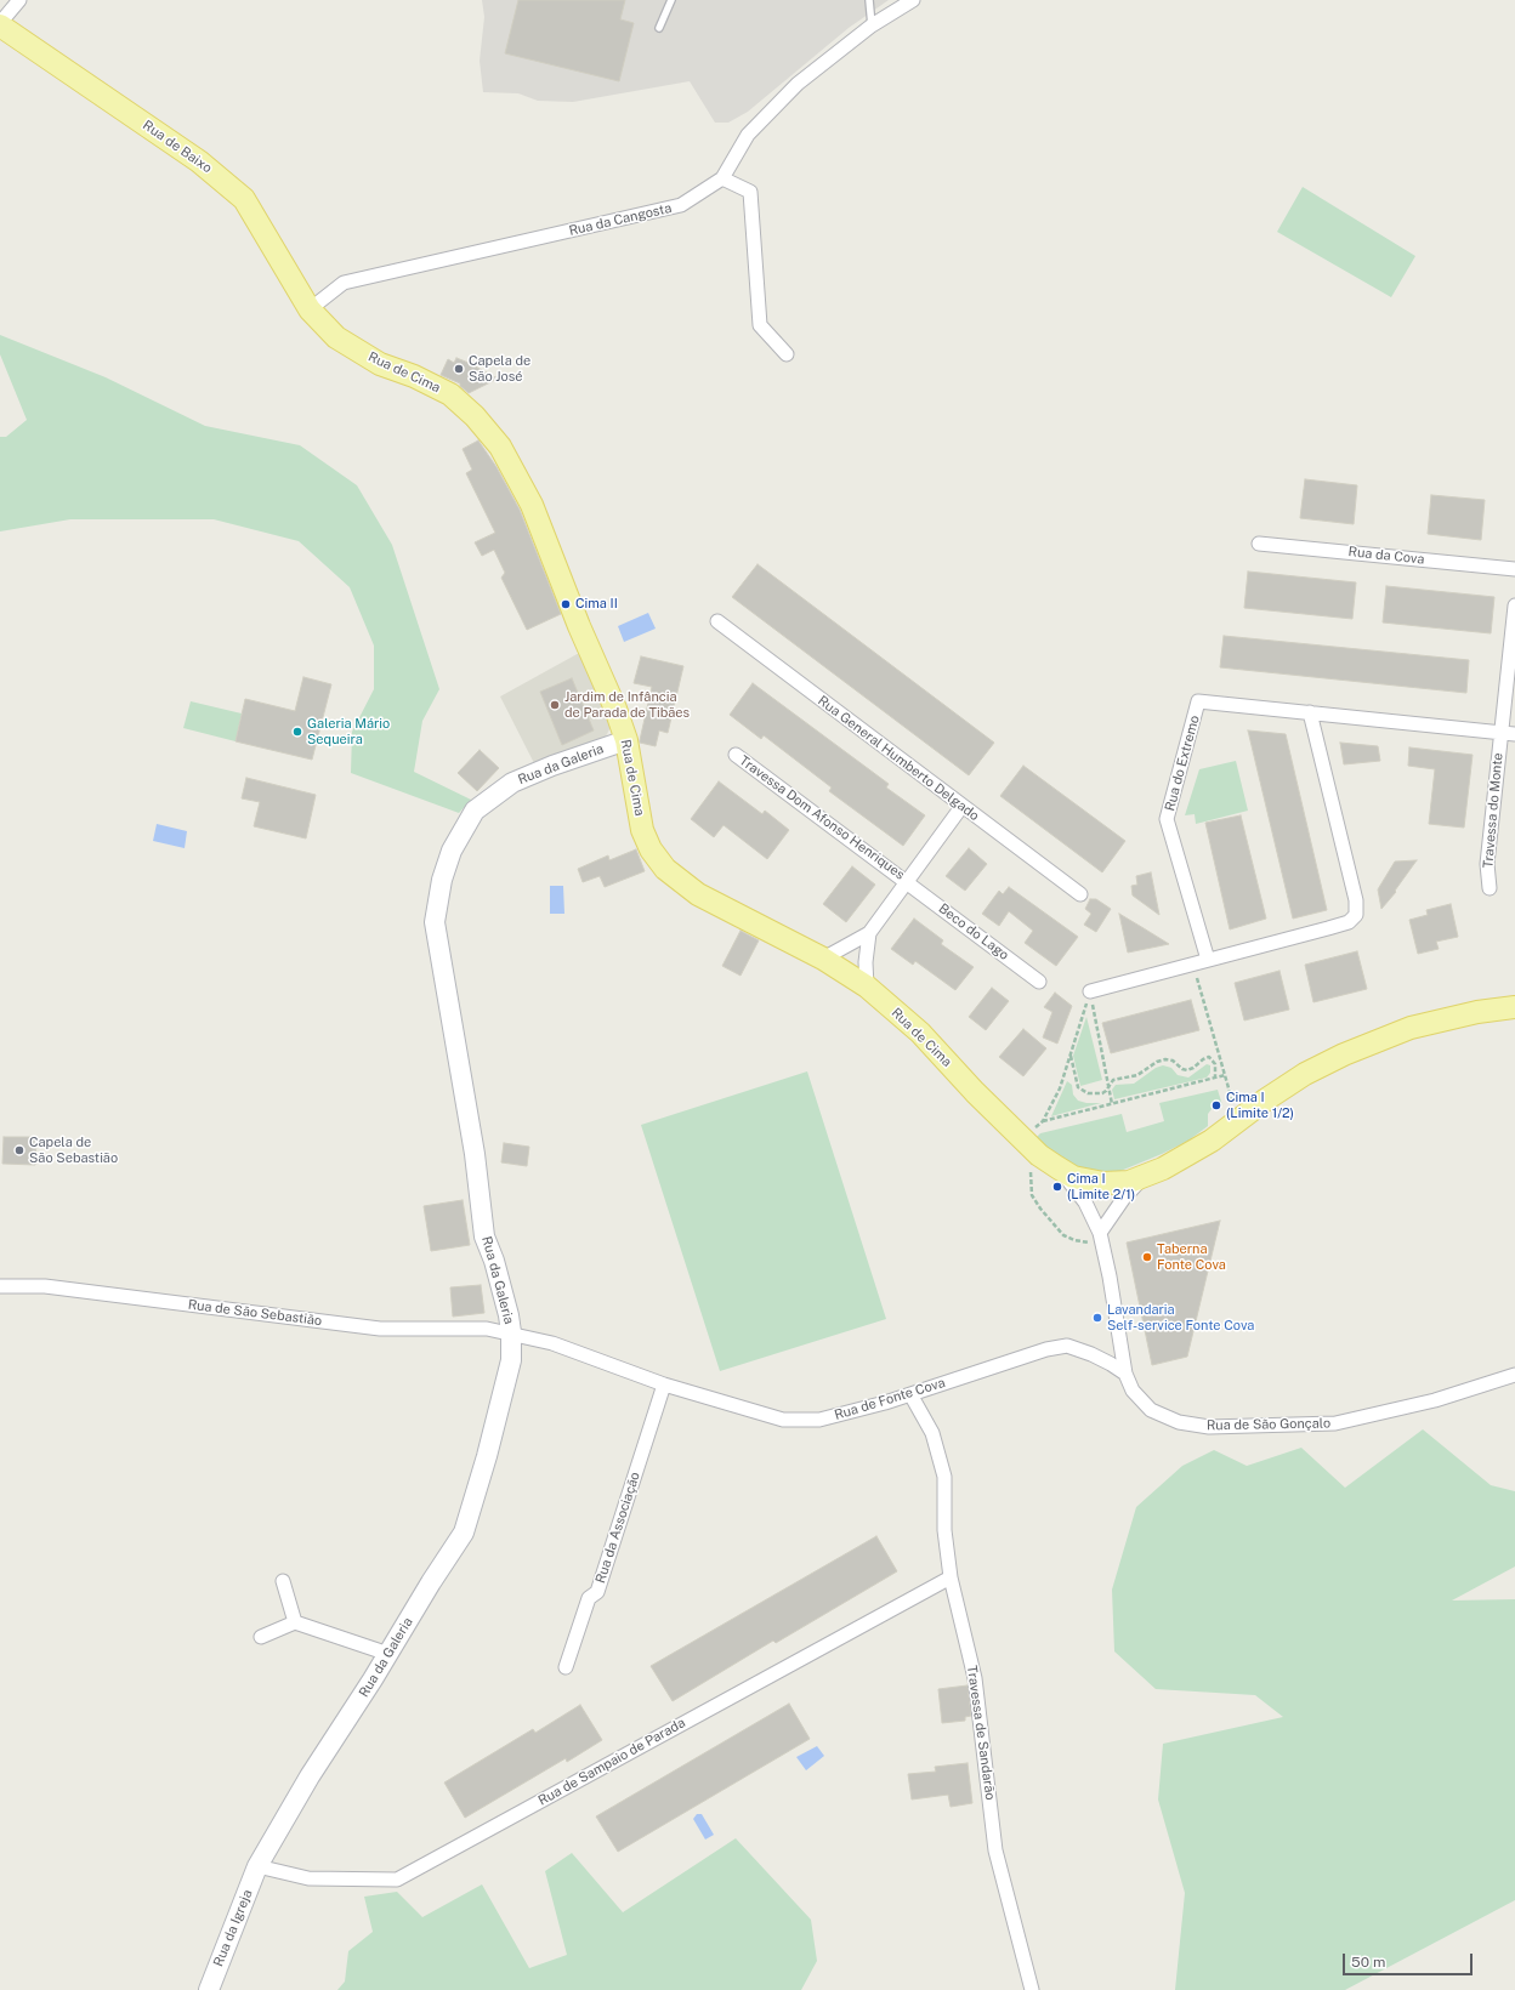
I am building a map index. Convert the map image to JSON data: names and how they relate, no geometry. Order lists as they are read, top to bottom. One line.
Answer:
{"streets":{"main road":["Rua de Baixo","Rua de Cima"],"street":["Rua da Cangosta","Rua da Cova","Rua General Humberto Delgado","Rua do Extremo","Rua da Galeria","Travessa do Monte","Travessa Dom Afonso Henriques","Beco do Lago","Rua de São Sebastião","Rua de Fonte Cova","Rua de São Gonçalo","Rua da Associação","Travessa de Sandarão","Rua de Sampaio de Parada","Rua da Igreja"]},"crossings":[["Rua de Baixo","Rua da Cangosta"],["Rua de Baixo","Rua de Cima"],["Rua da Cangosta","Rua de Cima"],["Rua de Cima","Rua da Galeria"],["Rua do Extremo","Travessa do Monte"],["Rua da Galeria","Rua de São Sebastião"],["Rua da Galeria","Rua de Fonte Cova"],["Rua da Galeria","Rua de Sampaio de Parada"],["Rua da Galeria","Rua da Igreja"],["Travessa Dom Afonso Henriques","Beco do Lago"],["Rua de São Sebastião","Rua de Fonte Cova"],["Rua de Fonte Cova","Rua de São Gonçalo"],["Rua de Fonte Cova","Rua da Associação"],["Rua de Fonte Cova","Travessa de Sandarão"],["Travessa de Sandarão","Rua de Sampaio de Parada"],["Rua de Sampaio de Parada","Rua da Igreja"]],"places":["Capela de São José","Cima II","Jardim de Infância de Parada de Tibães","Galeria Mário Sequeira","Cima I (Limite 1/2)","Capela de São Sebastião","Cima I (Limite 2/1)","Taberna Fonte Cova","Lavandaria Self-service Fonte Cova"],"scale_bar":"50 m"}
